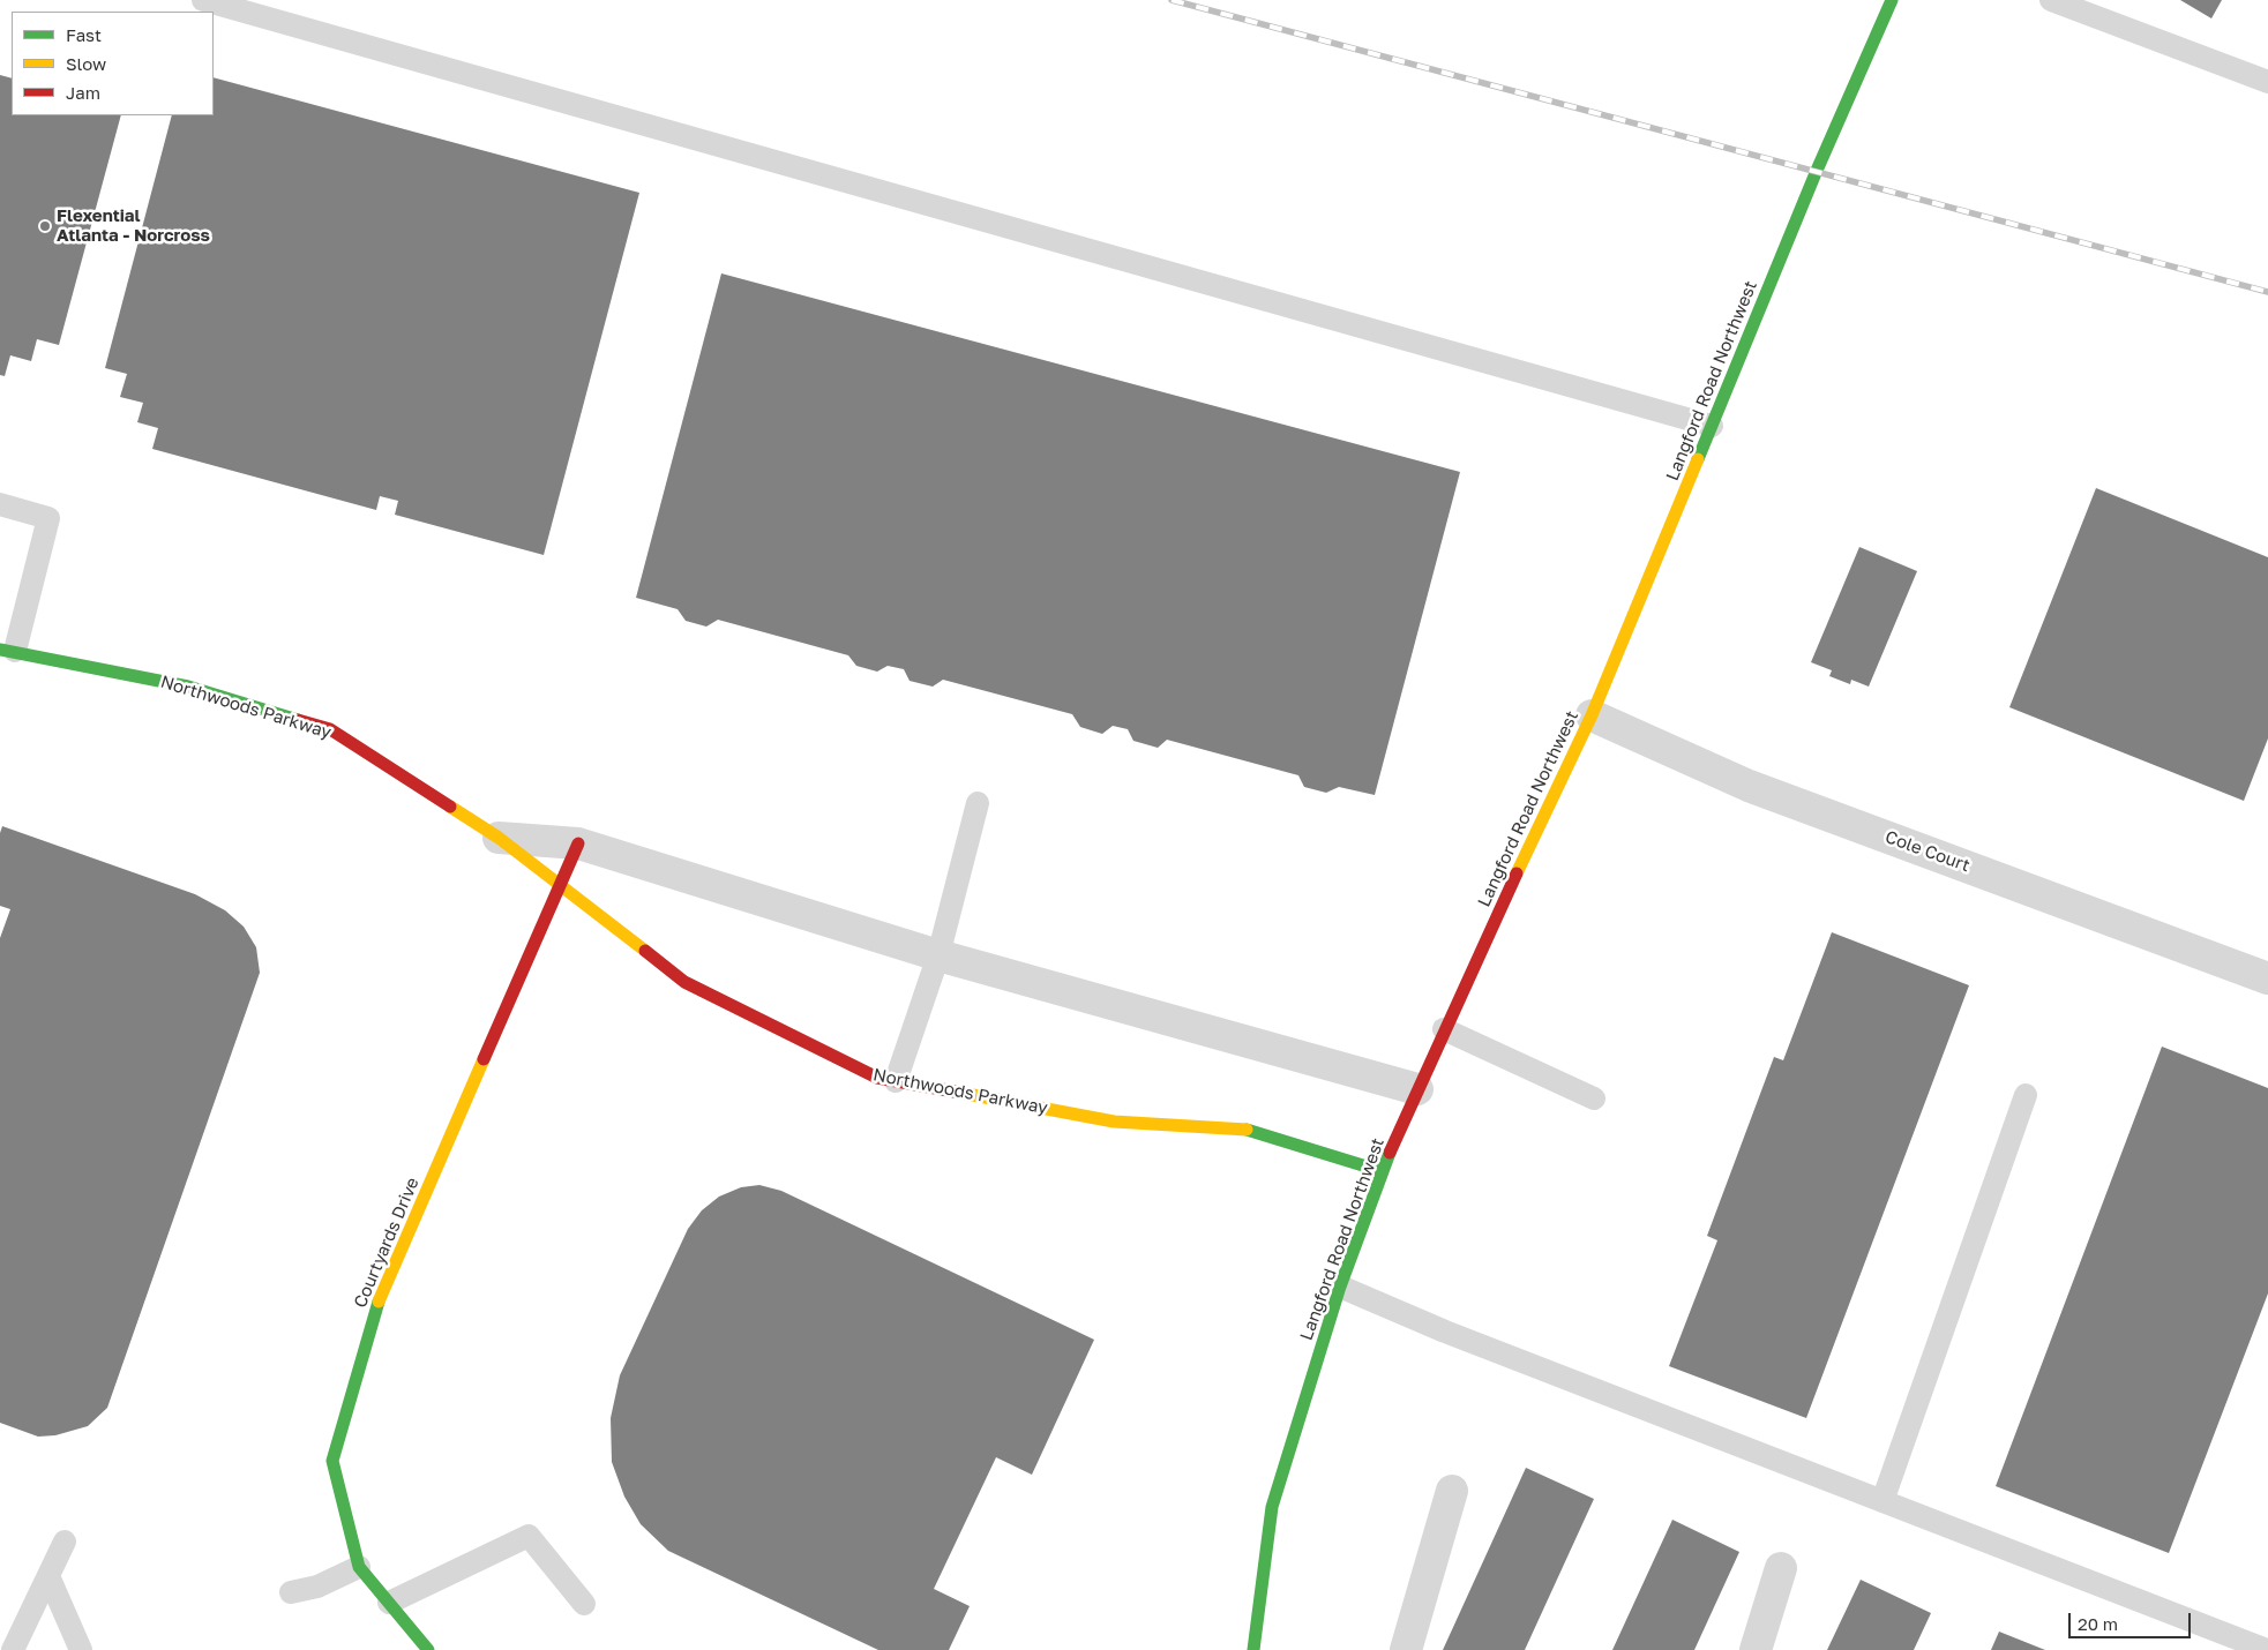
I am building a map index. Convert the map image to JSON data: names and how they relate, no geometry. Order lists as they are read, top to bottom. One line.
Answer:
{"streets":{"street":["Langford Road Northwest","Northwoods Parkway","Cole Court","Courtyards Drive"]},"crossings":[["Langford Road Northwest","Northwoods Parkway"],["Langford Road Northwest","Cole Court"],["Northwoods Parkway","Courtyards Drive"]],"places":["Flexential Atlanta - Norcross"],"legend":["Fast","Slow","Jam"],"scale_bar":"20 m"}
